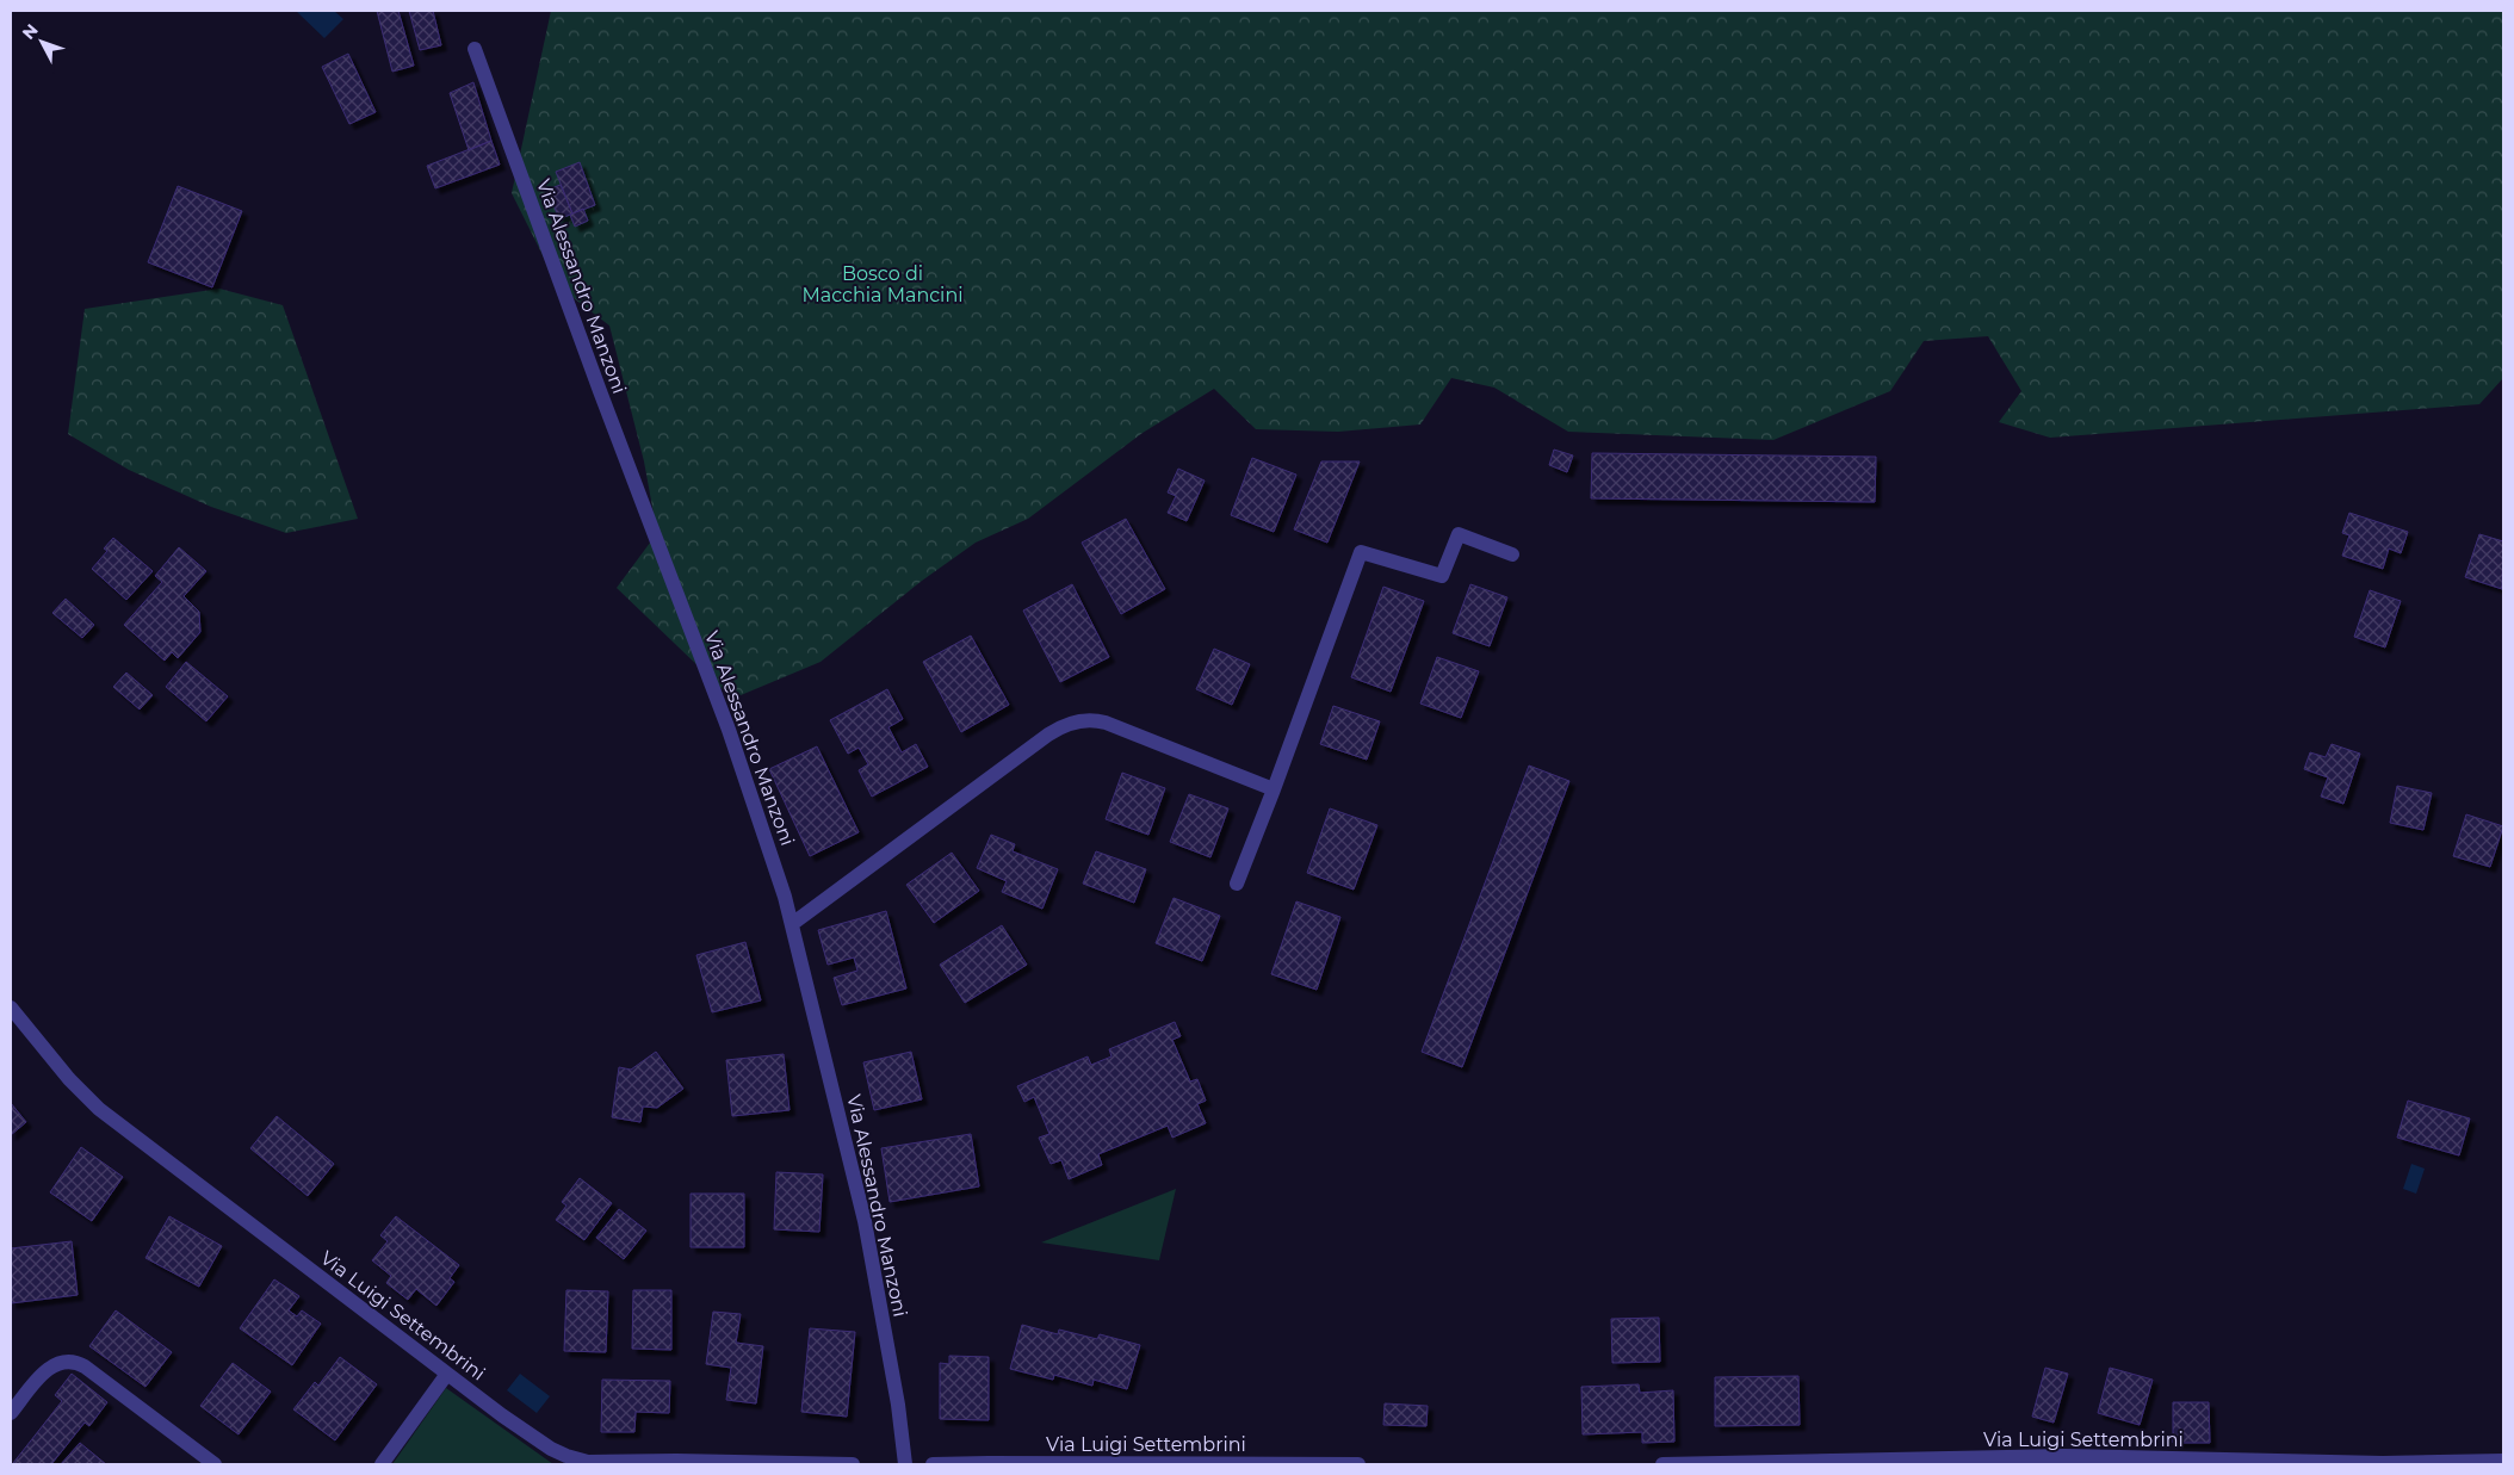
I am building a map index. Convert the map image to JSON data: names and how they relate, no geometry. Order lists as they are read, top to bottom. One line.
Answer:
{"streets":{"street":["Via Alessandro Manzoni","Via Luigi Settembrini"]},"parks":["Bosco di Macchia Mancini"],"north":"top left"}
